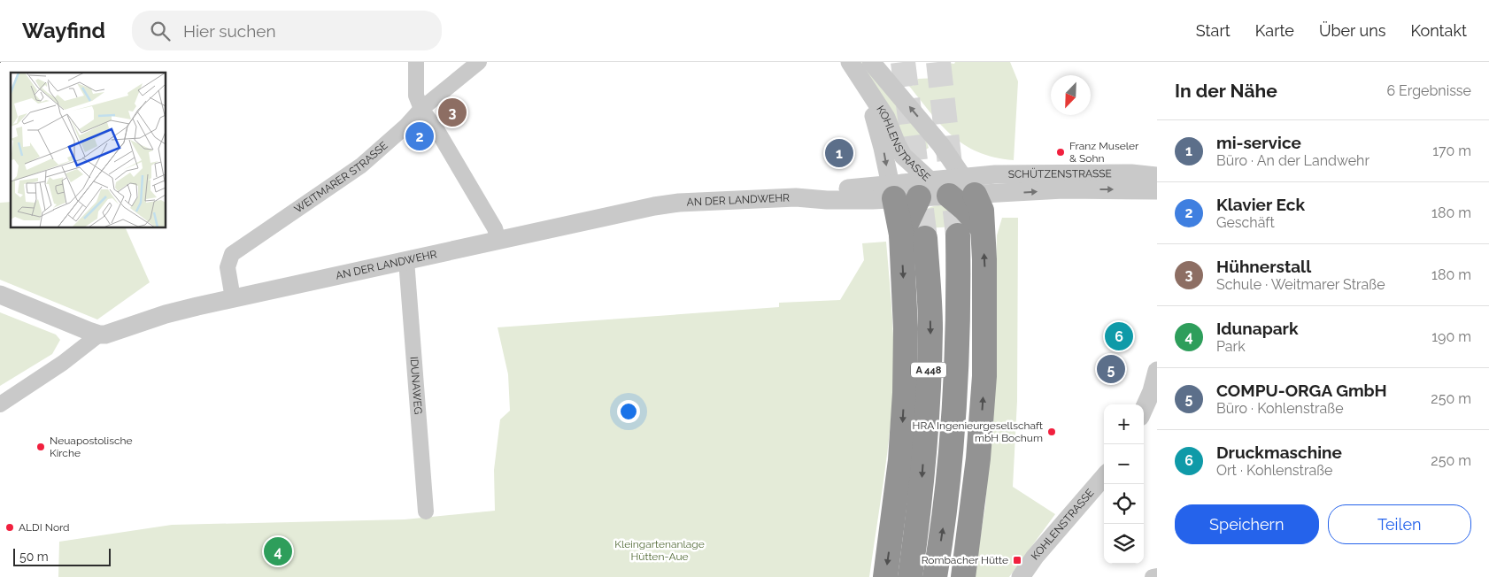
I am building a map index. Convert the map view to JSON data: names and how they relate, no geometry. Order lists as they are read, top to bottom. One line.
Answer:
{"streets":{"highway":["A 448"],"street":["KOHLENSTRASSE","SCHÜTZENSTRASSE","WEITMARER STRASSE","AN DER LANDWEHR","IDUNAWEG"]},"crossings":[["KOHLENSTRASSE","SCHÜTZENSTRASSE"],["KOHLENSTRASSE","AN DER LANDWEHR"],["SCHÜTZENSTRASSE","AN DER LANDWEHR"],["WEITMARER STRASSE","AN DER LANDWEHR"],["AN DER LANDWEHR","IDUNAWEG"]],"parks":["Kleingartenanlage Hütten-Aue"],"places":{"other":["Franz Museler & Sohn","HRA Ingenieurgesellschaft mbH Bochum","Neuapostolische Kirche","ALDI Nord"],"transit":["Rombacher Hütte"]},"scale_bar":"50 m","north":"bottom left","page":{"header":"Wayfind","search":"Hier suchen","nav":["Start","Karte","Über uns","Kontakt"],"heading":["In der Nähe","6 Ergebnisse"],"pins":["3","2","1","6","5","4"],"list":[{"mark":"1","name":"mi-service","note":"Büro · An der Landwehr","value":"170 m"},{"mark":"2","name":"Klavier Eck","note":"Geschäft","value":"180 m"},{"mark":"3","name":"Hühnerstall","note":"Schule · Weitmarer Straße","value":"180 m"},{"mark":"4","name":"Idunapark","note":"Park","value":"190 m"},{"mark":"5","name":"COMPU-ORGA GmbH","note":"Büro · Kohlenstraße","value":"250 m"},{"mark":"6","name":"Druckmaschine","note":"Ort · Kohlenstraße","value":"250 m"}],"map_buttons":["+","−"],"buttons":["Speichern","Teilen"],"scale":"50 m"}}
